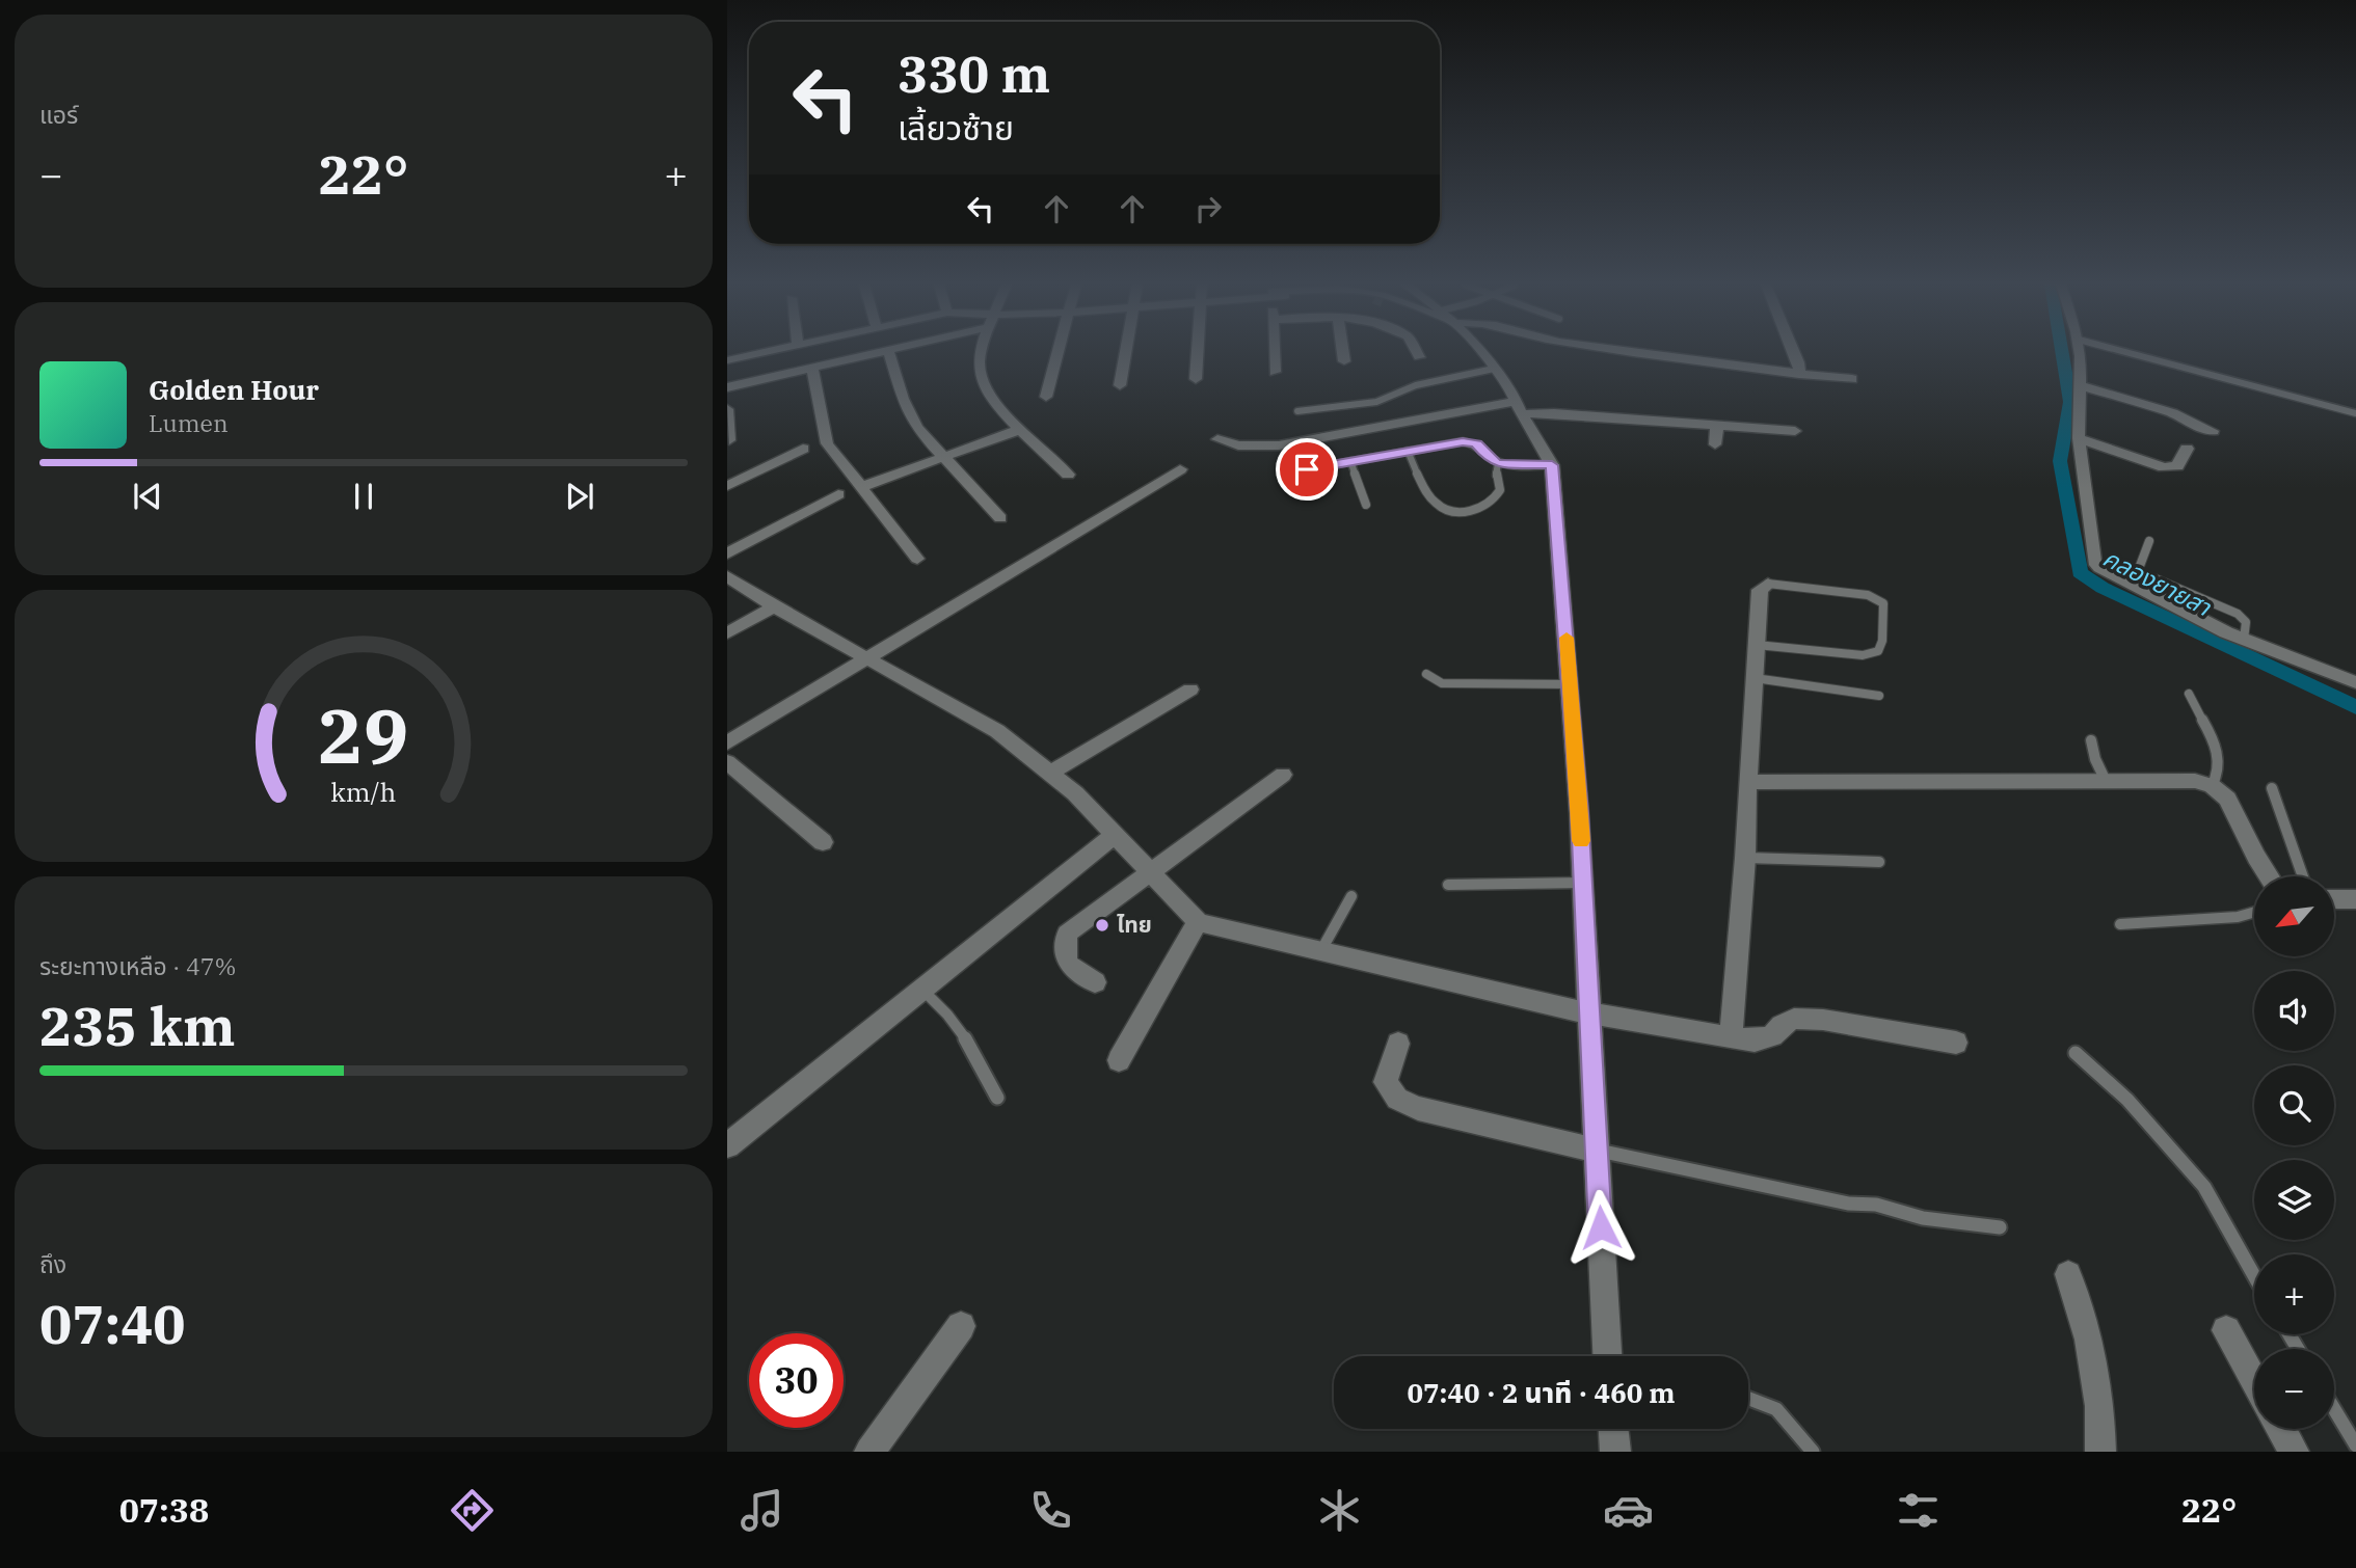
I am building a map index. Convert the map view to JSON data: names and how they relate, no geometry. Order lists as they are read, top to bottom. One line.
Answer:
{"water":["คลองยายสา"],"places":["ไทย"],"north":"bottom left","page":{"tile":["แอร์",["ระยะทางเหลือ · 47%","235 km"],["ถึง","07:40"]],"turn":["330 m","เลี้ยวซ้าย"],"heat":["−","22°","+"],"song":["Golden Hour","Lumen"],"map_buttons":["+","−"],"limit":"30","trip":"07:40 · 2 นาที · 460 m","tabs":["07:38","22°"],"gauge":["29","km/h"]}}
